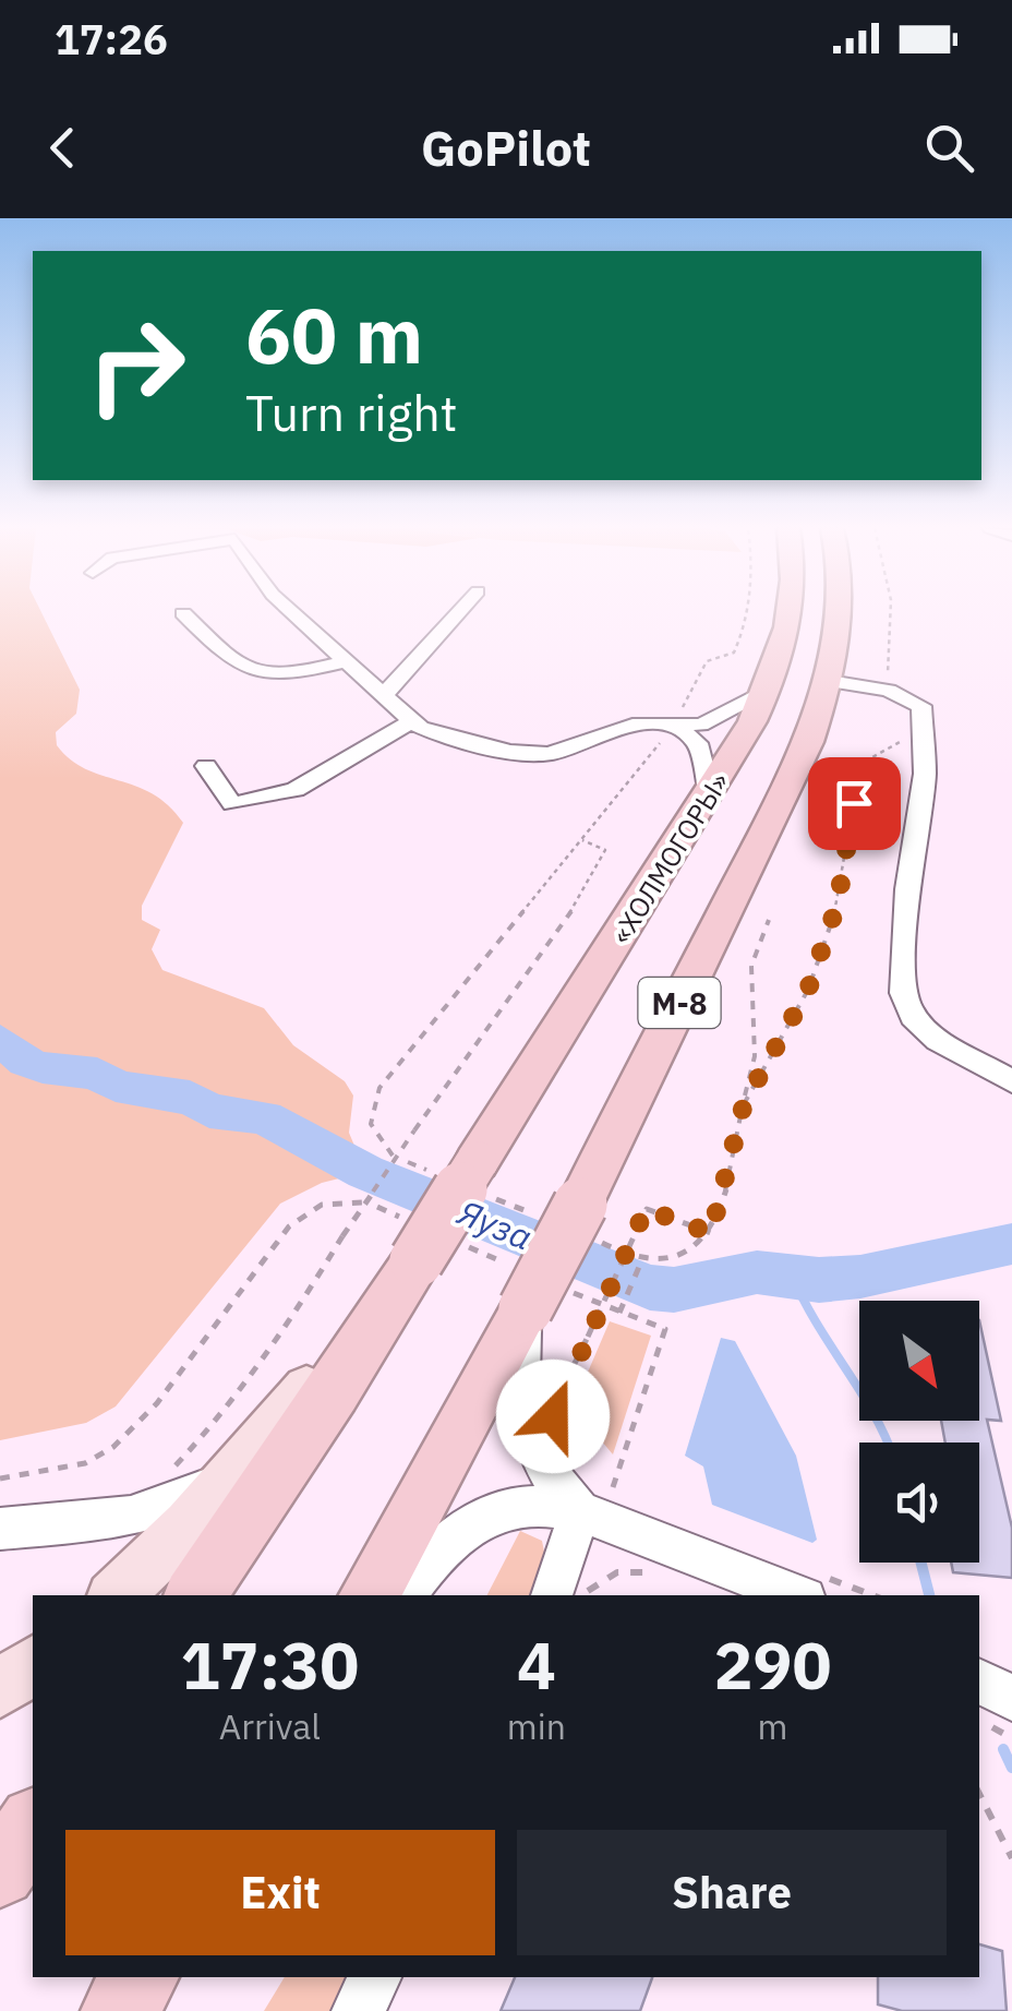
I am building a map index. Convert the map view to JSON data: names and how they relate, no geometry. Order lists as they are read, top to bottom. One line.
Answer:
{"streets":{"highway":["«ХОЛМОГОРЫ»","М-8"]},"crossings":[["«ХОЛМОГОРЫ»","М-8"]],"water":["Яуза"],"north":"bottom right","page":{"status":"17:26","header":"GoPilot","turn":["60 m","Turn right"],"eta":["17:30","Arrival","4","min","290","m"],"buttons":["Exit","Share"]}}
